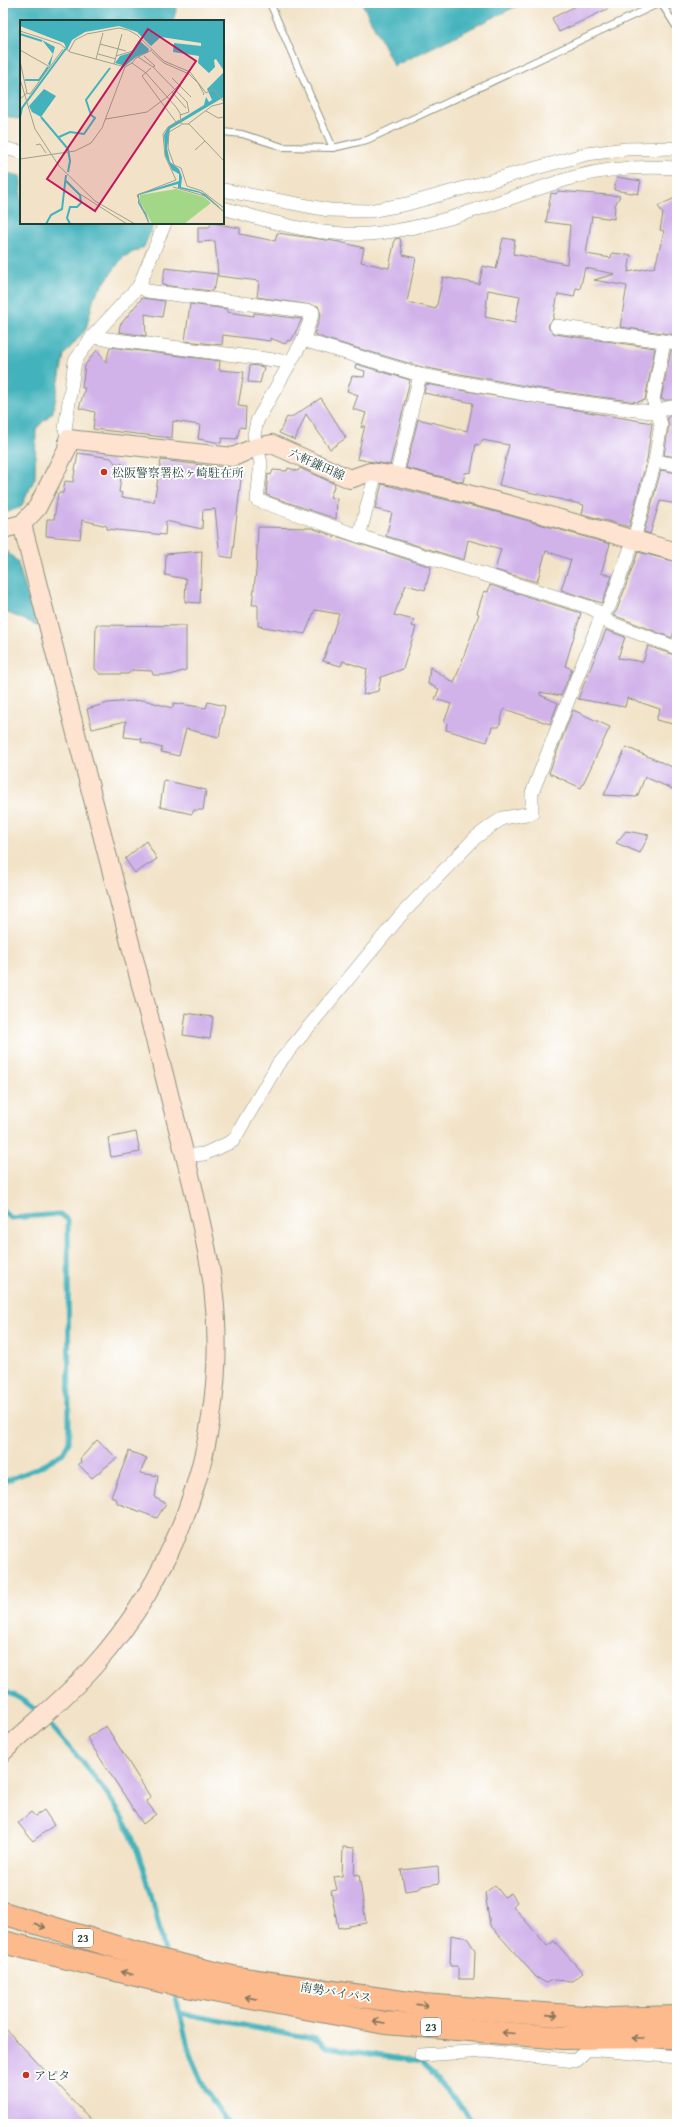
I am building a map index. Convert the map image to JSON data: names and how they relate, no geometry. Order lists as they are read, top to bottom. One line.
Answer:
{"streets":{"highway":["23","南勢バイパス"],"street":["六軒鎌田線"]},"places":["松阪警察署松ヶ崎駐在所","アピタ"]}
